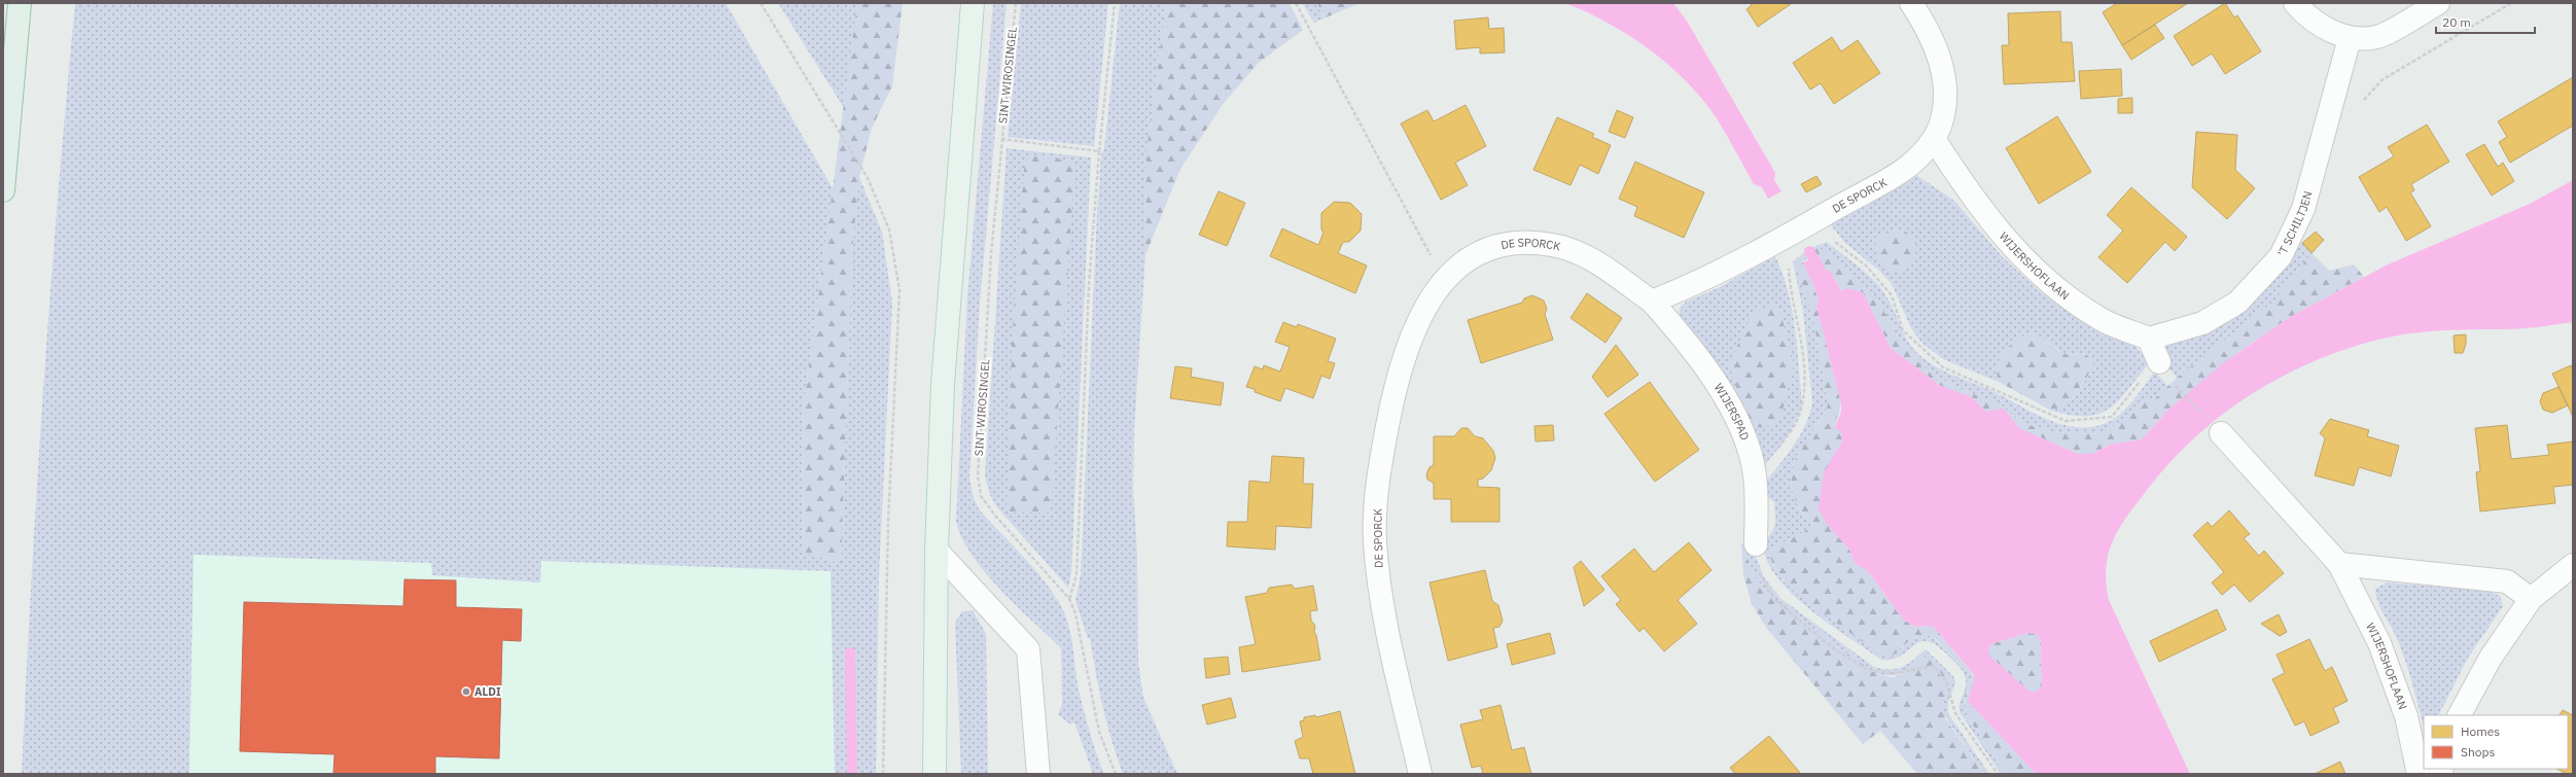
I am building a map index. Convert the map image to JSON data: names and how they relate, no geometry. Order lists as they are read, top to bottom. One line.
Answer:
{"streets":{"street":["DE SPORCK","'T SCHILTJEN","WIJERSHOFLAAN","WIJERSPAD"],"path":["SINT WIROSINGEL"]},"crossings":[["DE SPORCK","WIJERSHOFLAAN"],["DE SPORCK","WIJERSPAD"],["'T SCHILTJEN","WIJERSHOFLAAN"]],"places":["ALDI"],"legend":["Homes","Shops"],"scale_bar":"20 m"}
